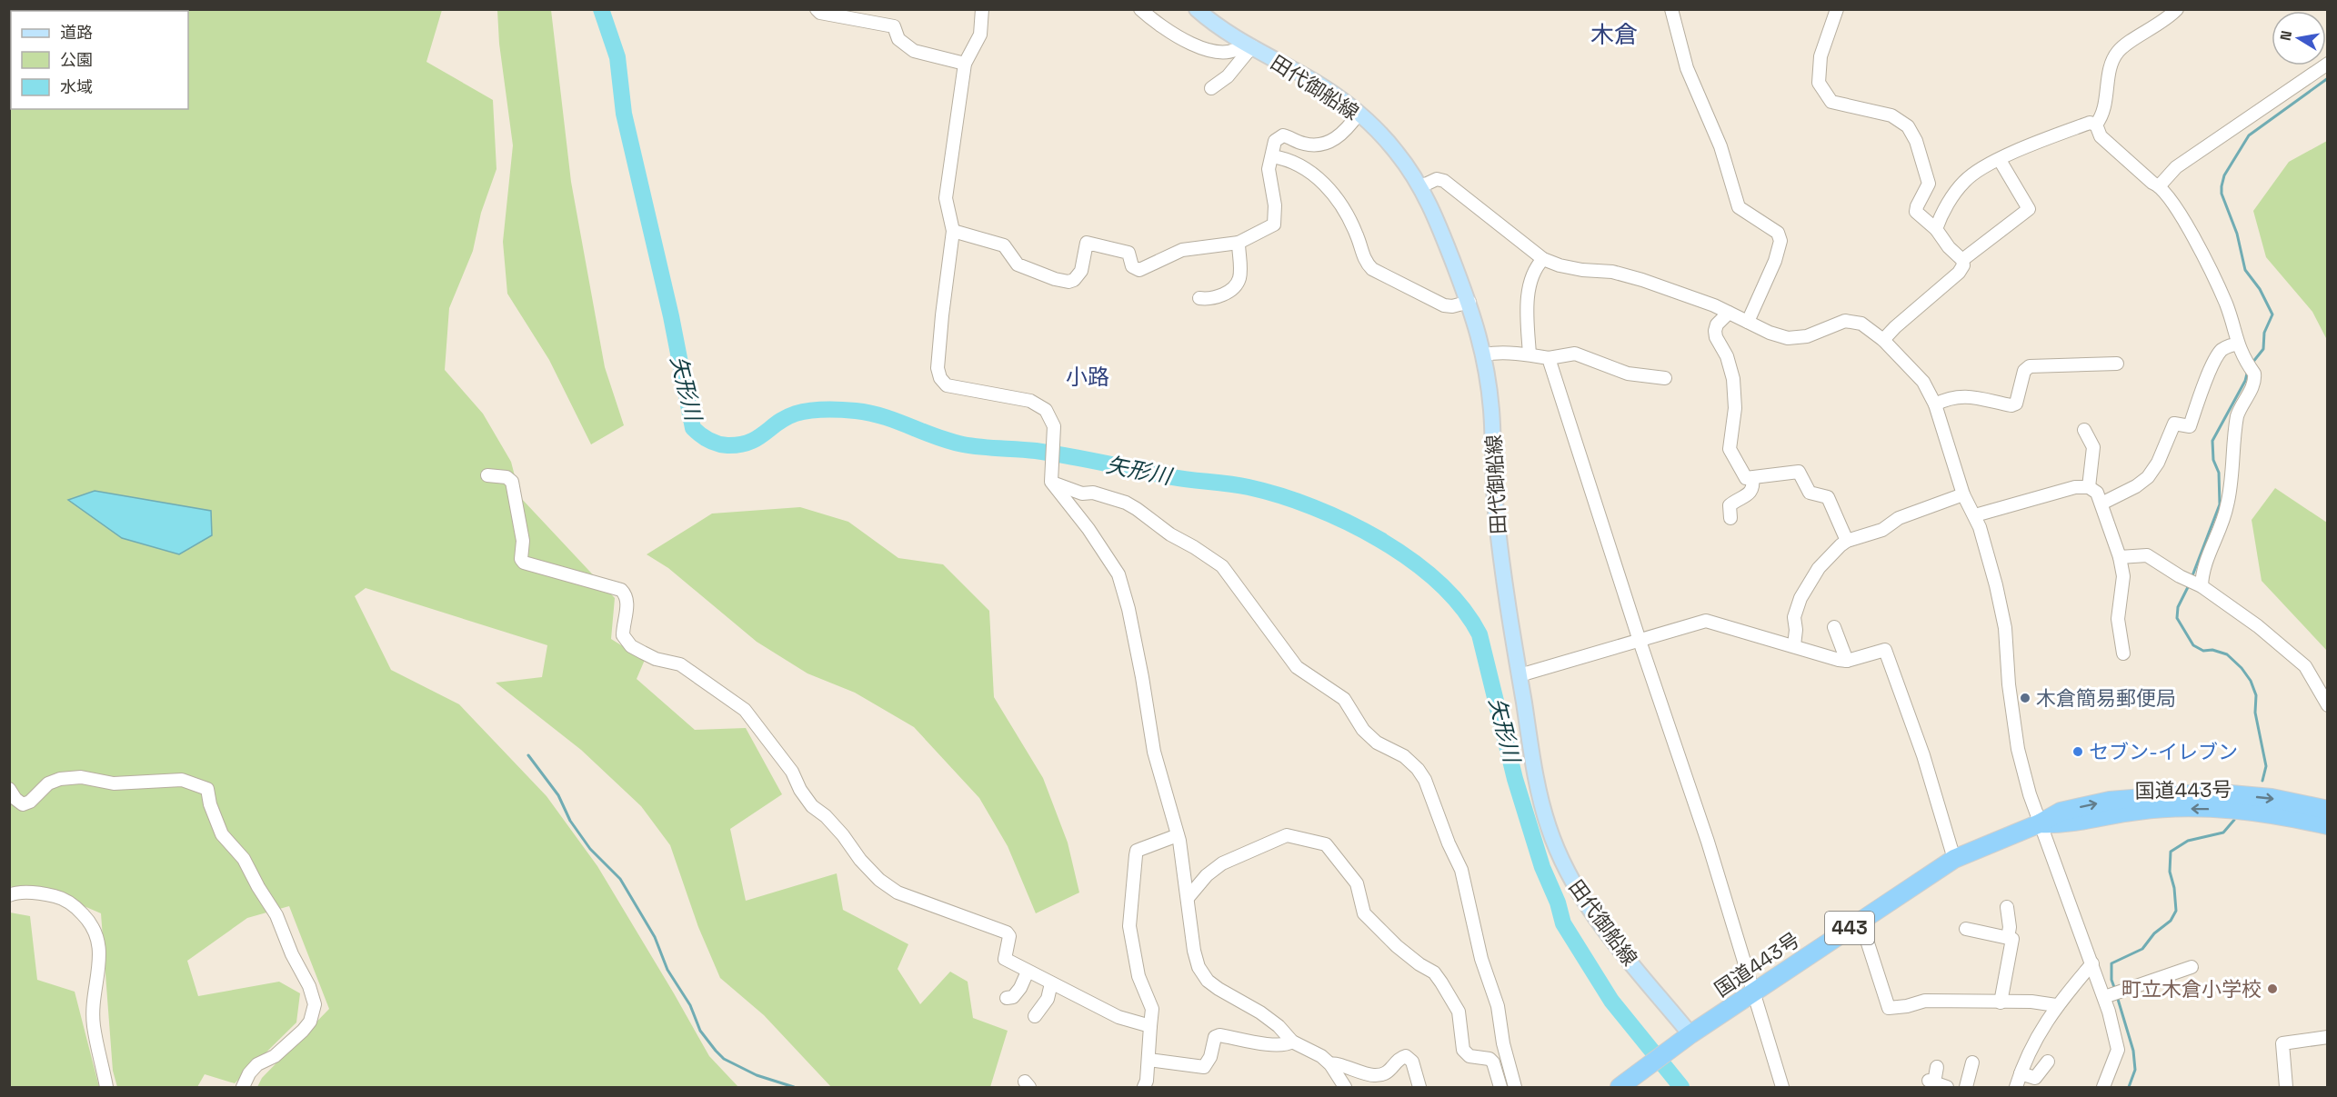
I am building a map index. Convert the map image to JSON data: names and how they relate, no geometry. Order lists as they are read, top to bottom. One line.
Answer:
{"streets":{"highway":["国道443号","443"],"main road":["田代御船線"]},"crossings":[["田代御船線","国道443号"]],"districts":["木倉","小路"],"water":["矢形川"],"places":["木倉簡易郵便局","セブン-イレブン","町立木倉小学校"],"legend":["道路","公園","水域"],"north":"left"}
